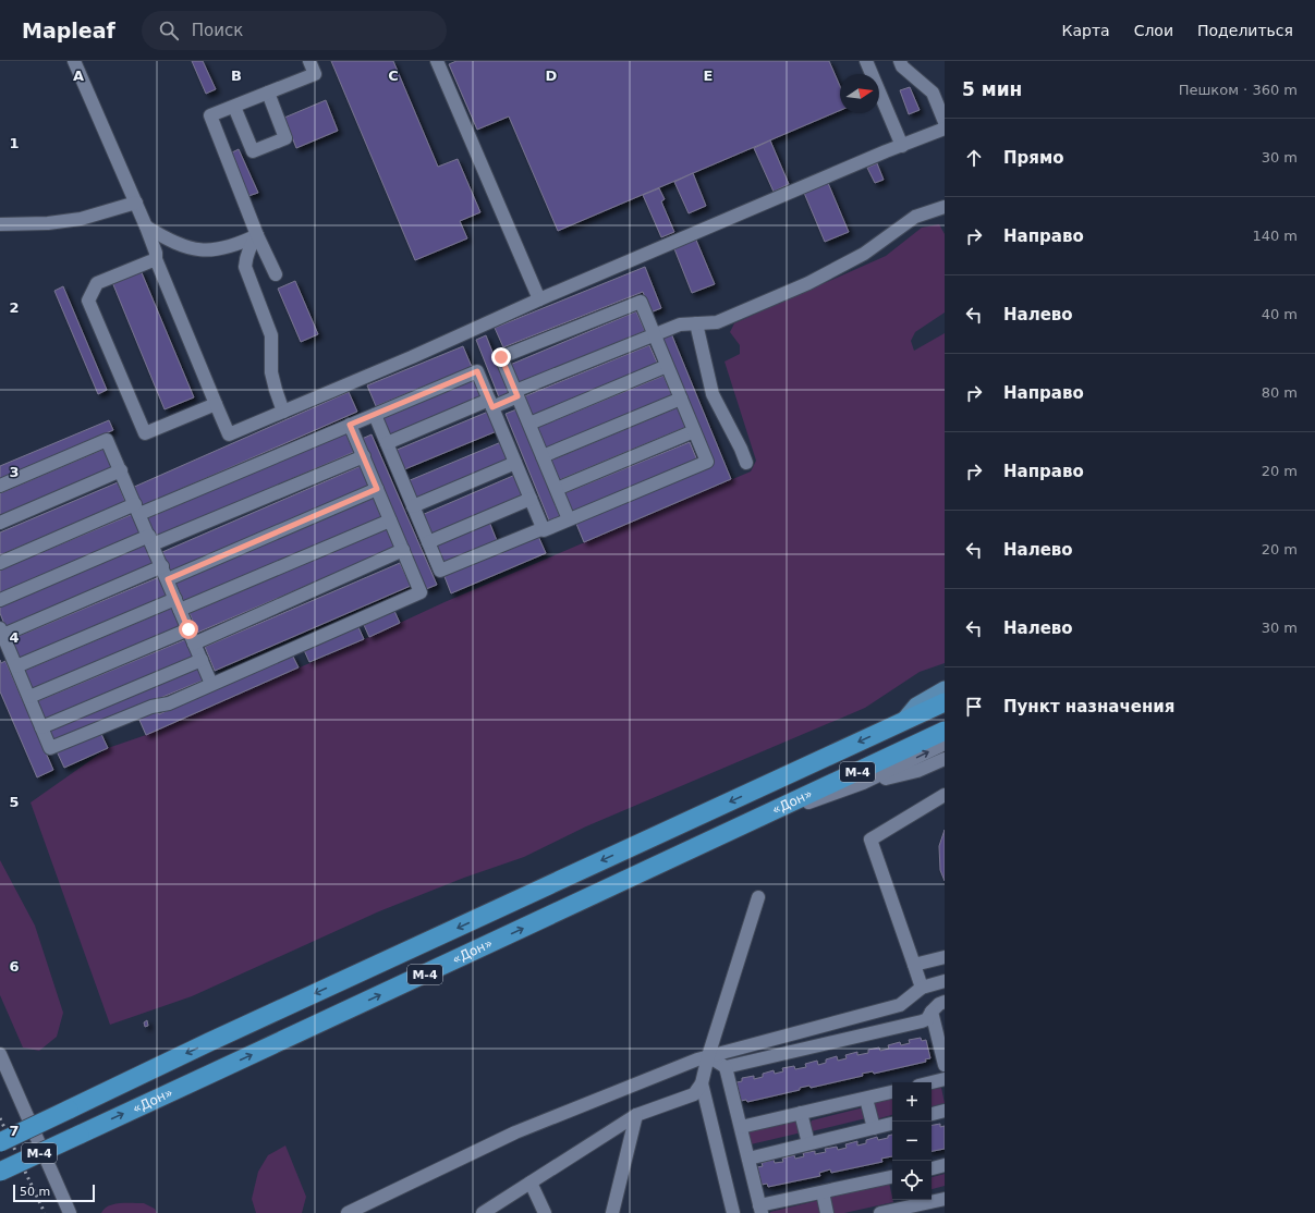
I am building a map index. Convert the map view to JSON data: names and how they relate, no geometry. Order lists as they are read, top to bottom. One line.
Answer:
{"streets":{"highway":["М-4","«Дон»"]},"scale_bar":"50 m","north":"right","page":{"header":"Mapleaf","search":"Поиск","nav":["Карта","Слои","Поделиться"],"heading":["5 мин","Пешком · 360 m"],"list":[["Прямо","30 m"],["Направо","140 m"],["Налево","40 m"],["Направо","80 m"],["Направо","20 m"],["Налево","20 m"],["Налево","30 m"],"Пункт назначения"],"map_buttons":["+","−"],"scale":"50 m"},"grid":{"columns":["A","B","C","D","E"],"rows":["1","2","3","4","5","6","7"]}}
